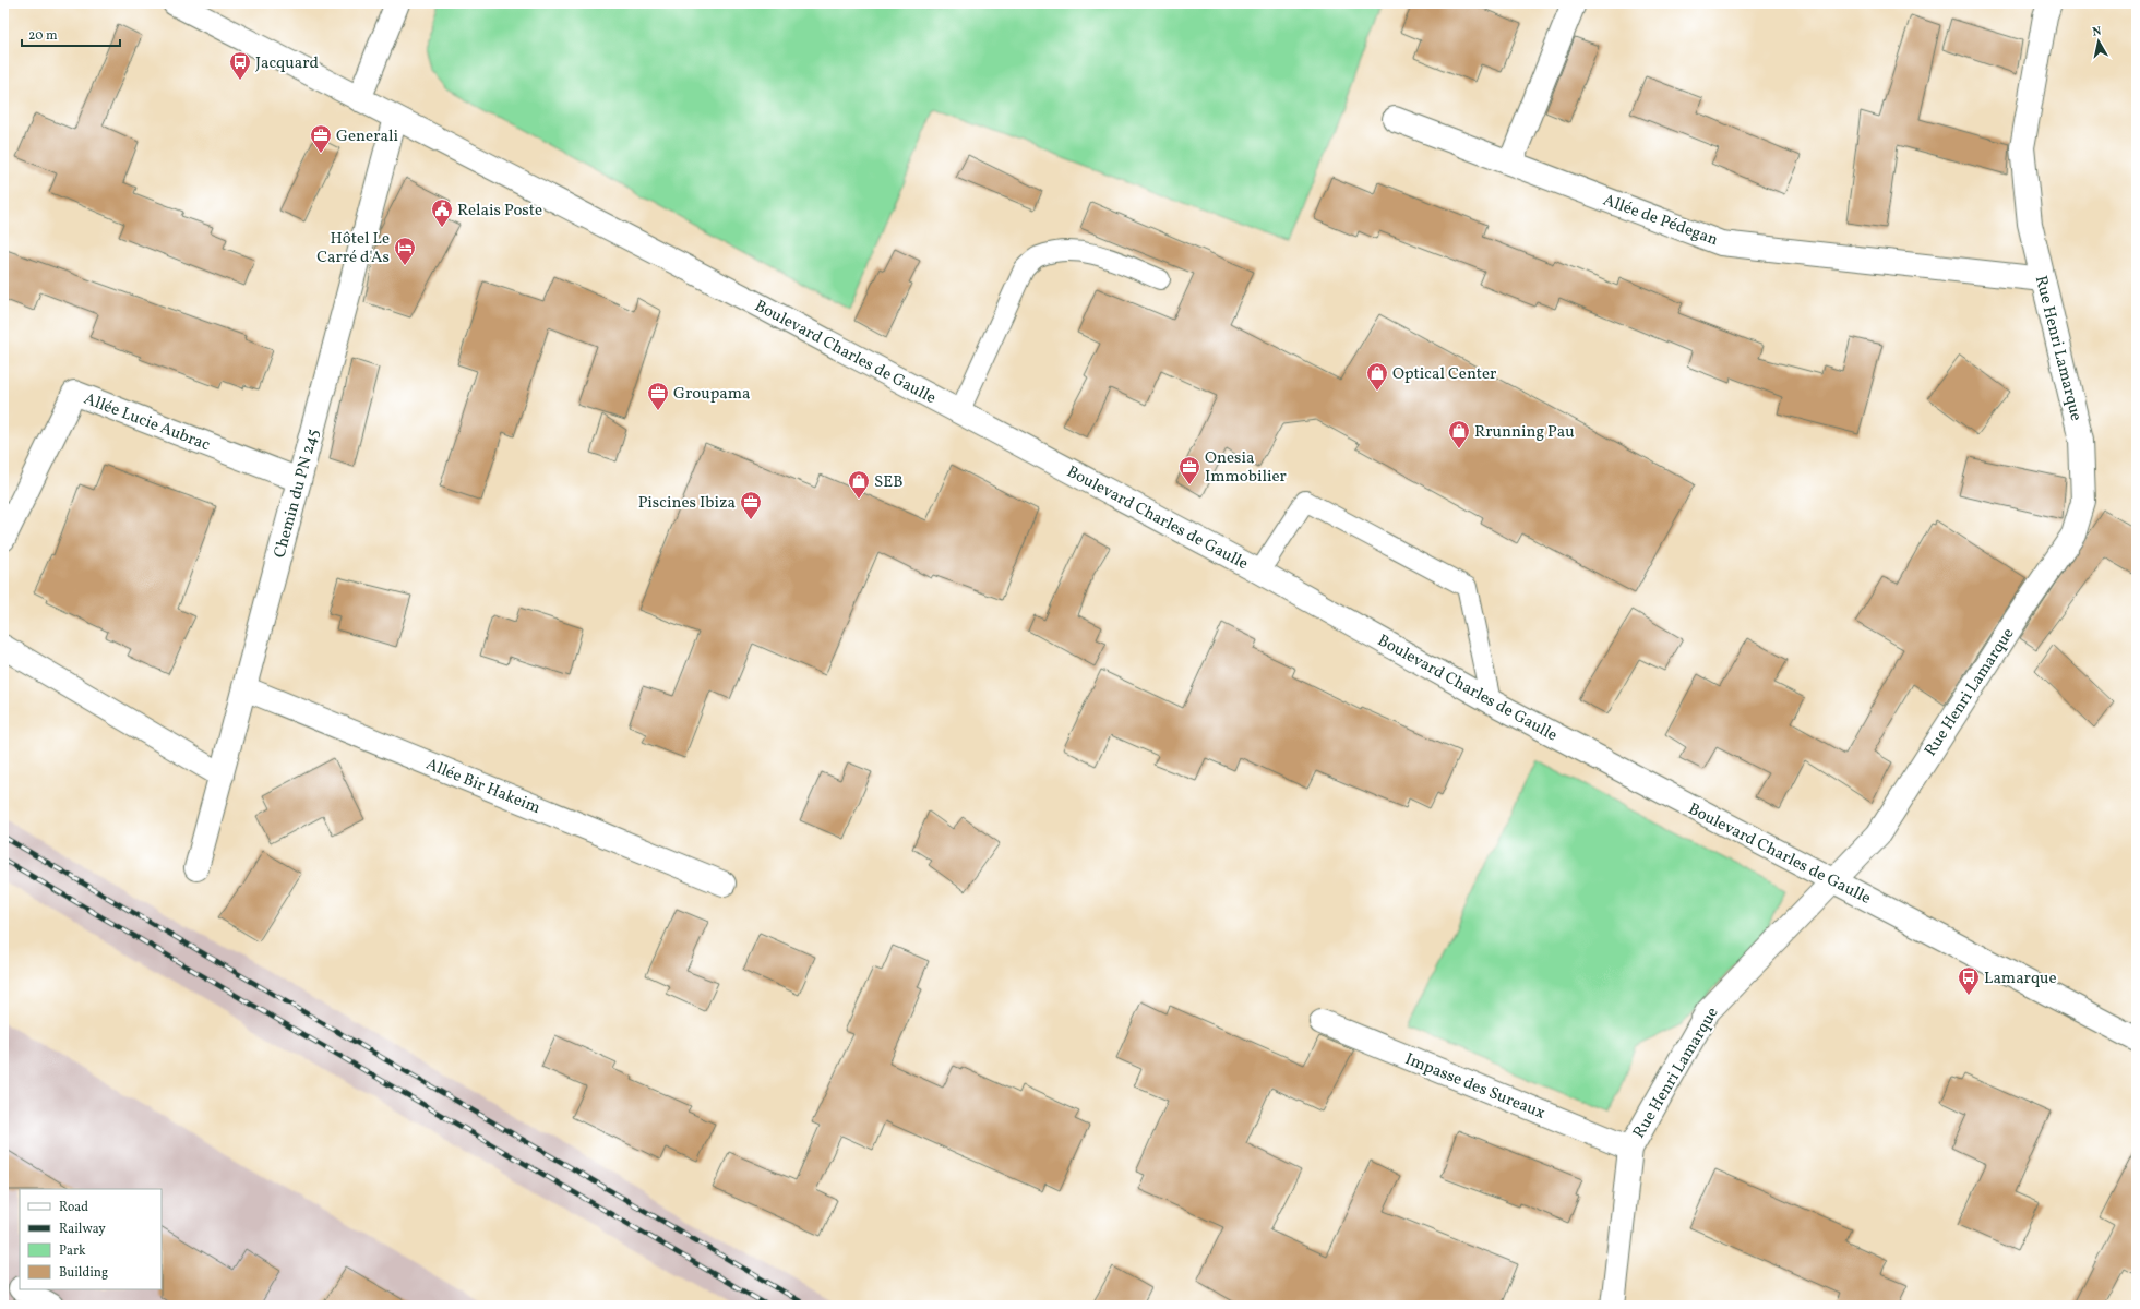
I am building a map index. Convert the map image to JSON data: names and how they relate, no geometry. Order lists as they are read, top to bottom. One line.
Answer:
{"streets":{"street":["Allée de Pédegan","Rue Henri Lamarque","Boulevard Charles de Gaulle","Allée Lucie Aubrac","Chemin du PN 245","Allée Bir Hakeim","Impasse des Sureaux"]},"crossings":[["Allée de Pédegan","Rue Henri Lamarque"],["Rue Henri Lamarque","Boulevard Charles de Gaulle"],["Rue Henri Lamarque","Impasse des Sureaux"],["Boulevard Charles de Gaulle","Chemin du PN 245"],["Allée Lucie Aubrac","Chemin du PN 245"],["Chemin du PN 245","Allée Bir Hakeim"]],"places":{"bus stop":["Jacquard","Lamarque"],"office":["Generali","Groupama","Onesia Immobilier","Piscines Ibiza"],"public building":["Relais Poste"],"hotel":["Hôtel Le Carré d'As"],"shop":["Optical Center","Rrunning Pau","SEB"]},"legend":["Road","Railway","Park","Building"],"scale_bar":"20 m","north":"top"}
